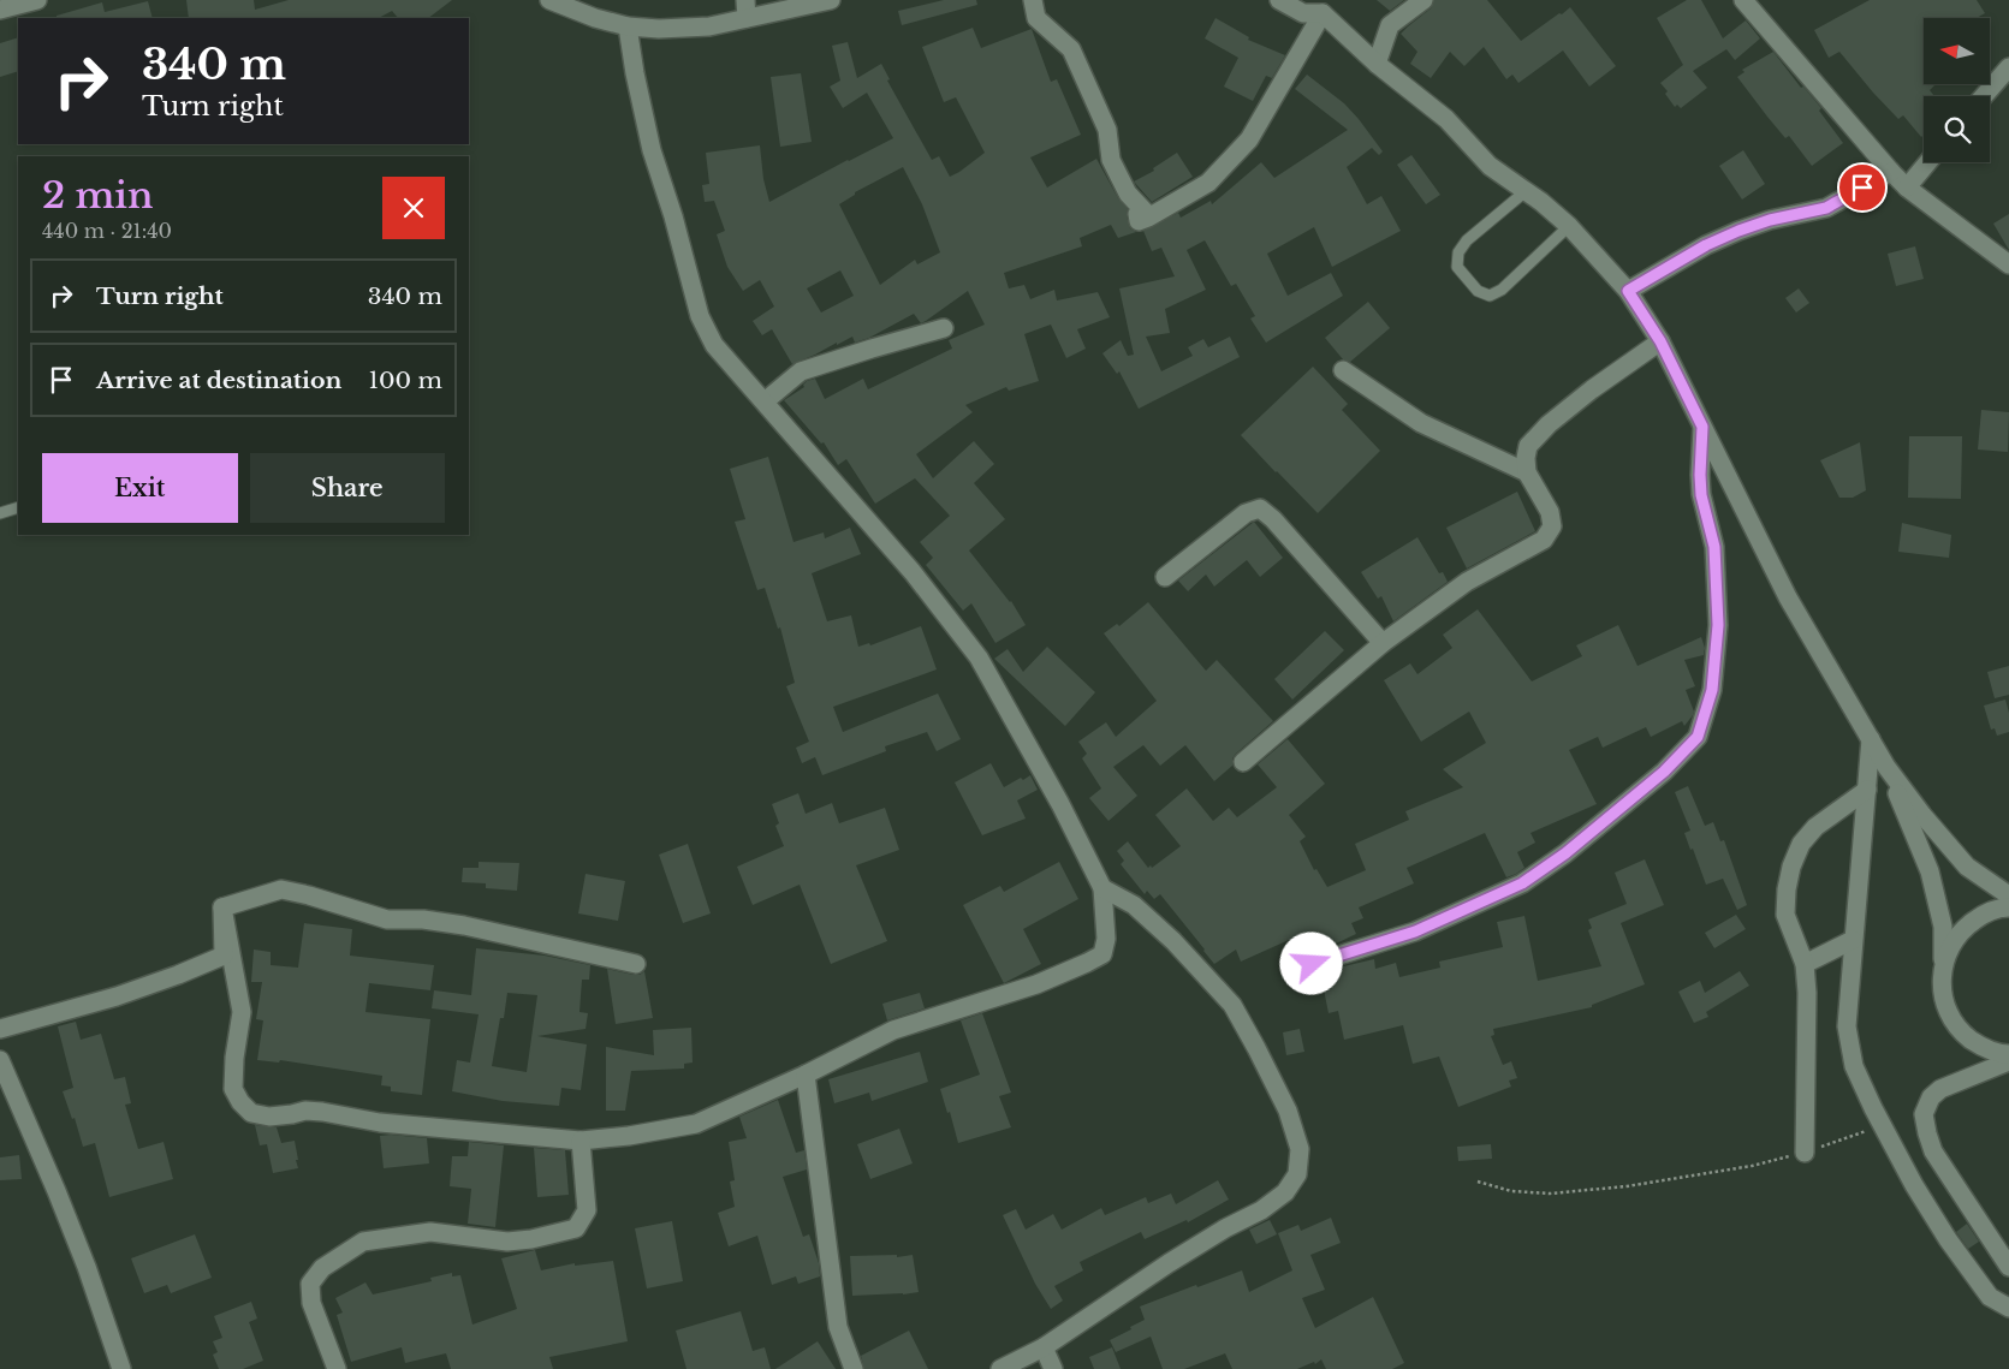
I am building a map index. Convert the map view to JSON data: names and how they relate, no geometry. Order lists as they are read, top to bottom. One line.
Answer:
{"north":"left","page":{"turn":["340 m","Turn right"],"heading":["2 min","440 m · 21:40"],"list":[{"name":"Turn right","value":"340 m"},{"name":"Arrive at destination","value":"100 m"}],"buttons":["Exit","Share"]}}
